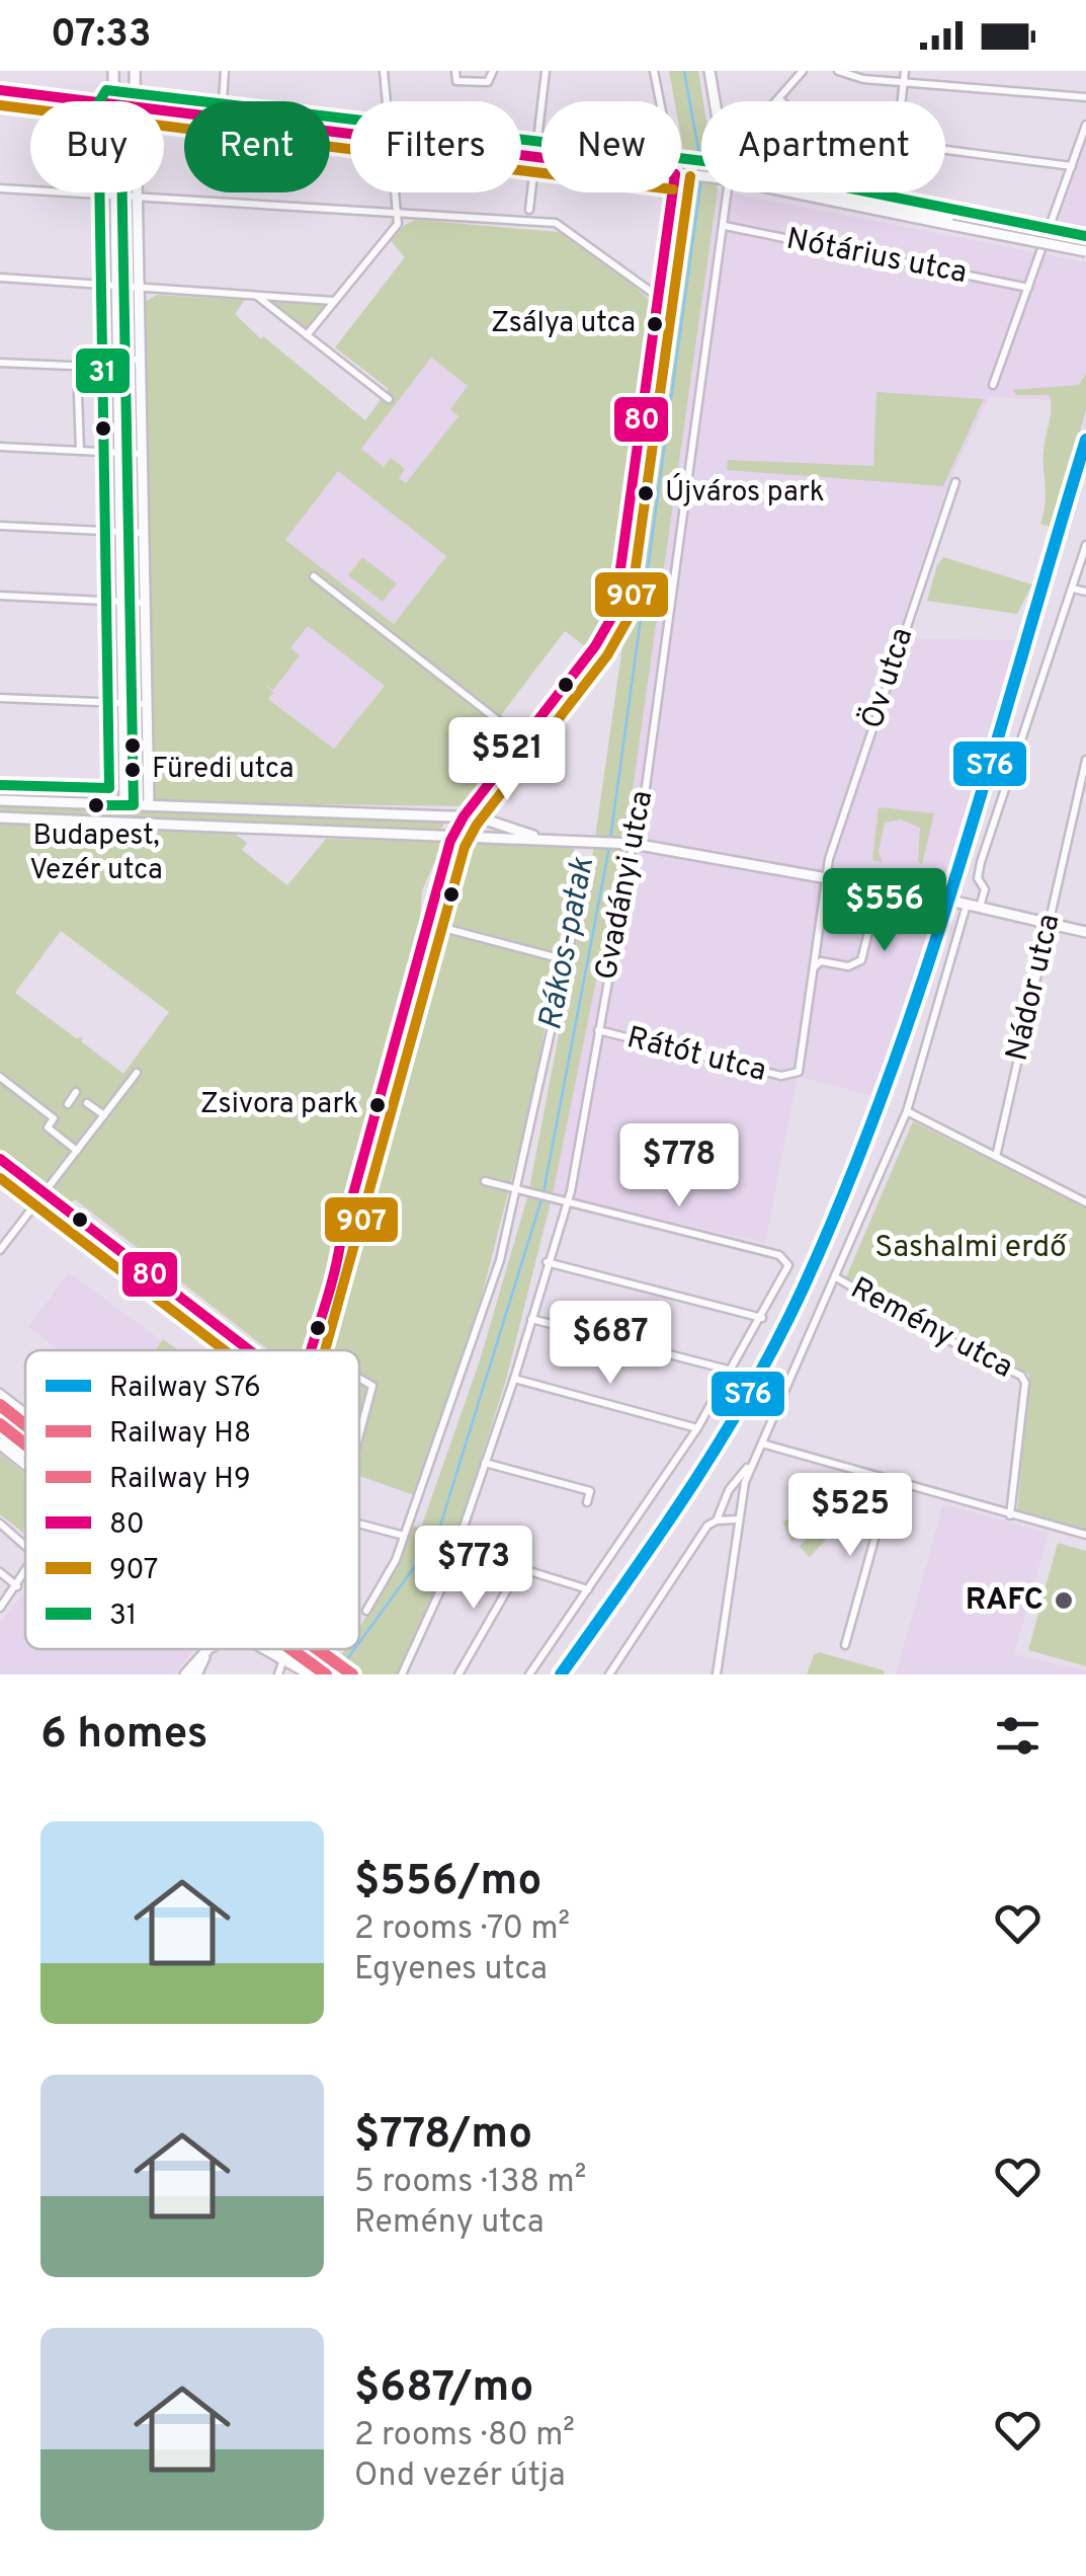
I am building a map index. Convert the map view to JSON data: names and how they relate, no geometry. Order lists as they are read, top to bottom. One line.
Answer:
{"streets":{"street":["Nótárius utca","Öv utca","Gvadányi utca","Nádor utca","Rátót utca","Remény utca"]},"crossings":[["Nótárius utca","Gvadányi utca"],["Öv utca","Rátót utca"],["Gvadányi utca","Rátót utca"]],"water":["Rákos-patak"],"parks":["Sashalmi erdő"],"places":["Zsálya utca","Újváros park","Füredi utca","Budapest, Vezér utca","Zsivora park","RAFC"],"lines":["transit line 80","transit line 31","transit line 907","rail line S76","rail line H8","rail line H9"],"legend":["Railway S76","Railway H8","Railway H9","80","907","31"],"page":{"status":"07:33","chip":["Buy","Rent","Filters","New","Apartment"],"price":["$521","$556","$778","$687","$525","$773"],"heading":"6 homes","list":[{"name":"$556/mo","note":"2 rooms · 70 m² · Egyenes utca"},{"name":"$778/mo","note":"5 rooms · 138 m² · Remény utca"},{"name":"$687/mo","note":"2 rooms · 80 m² · Ond vezér útja"}]}}
